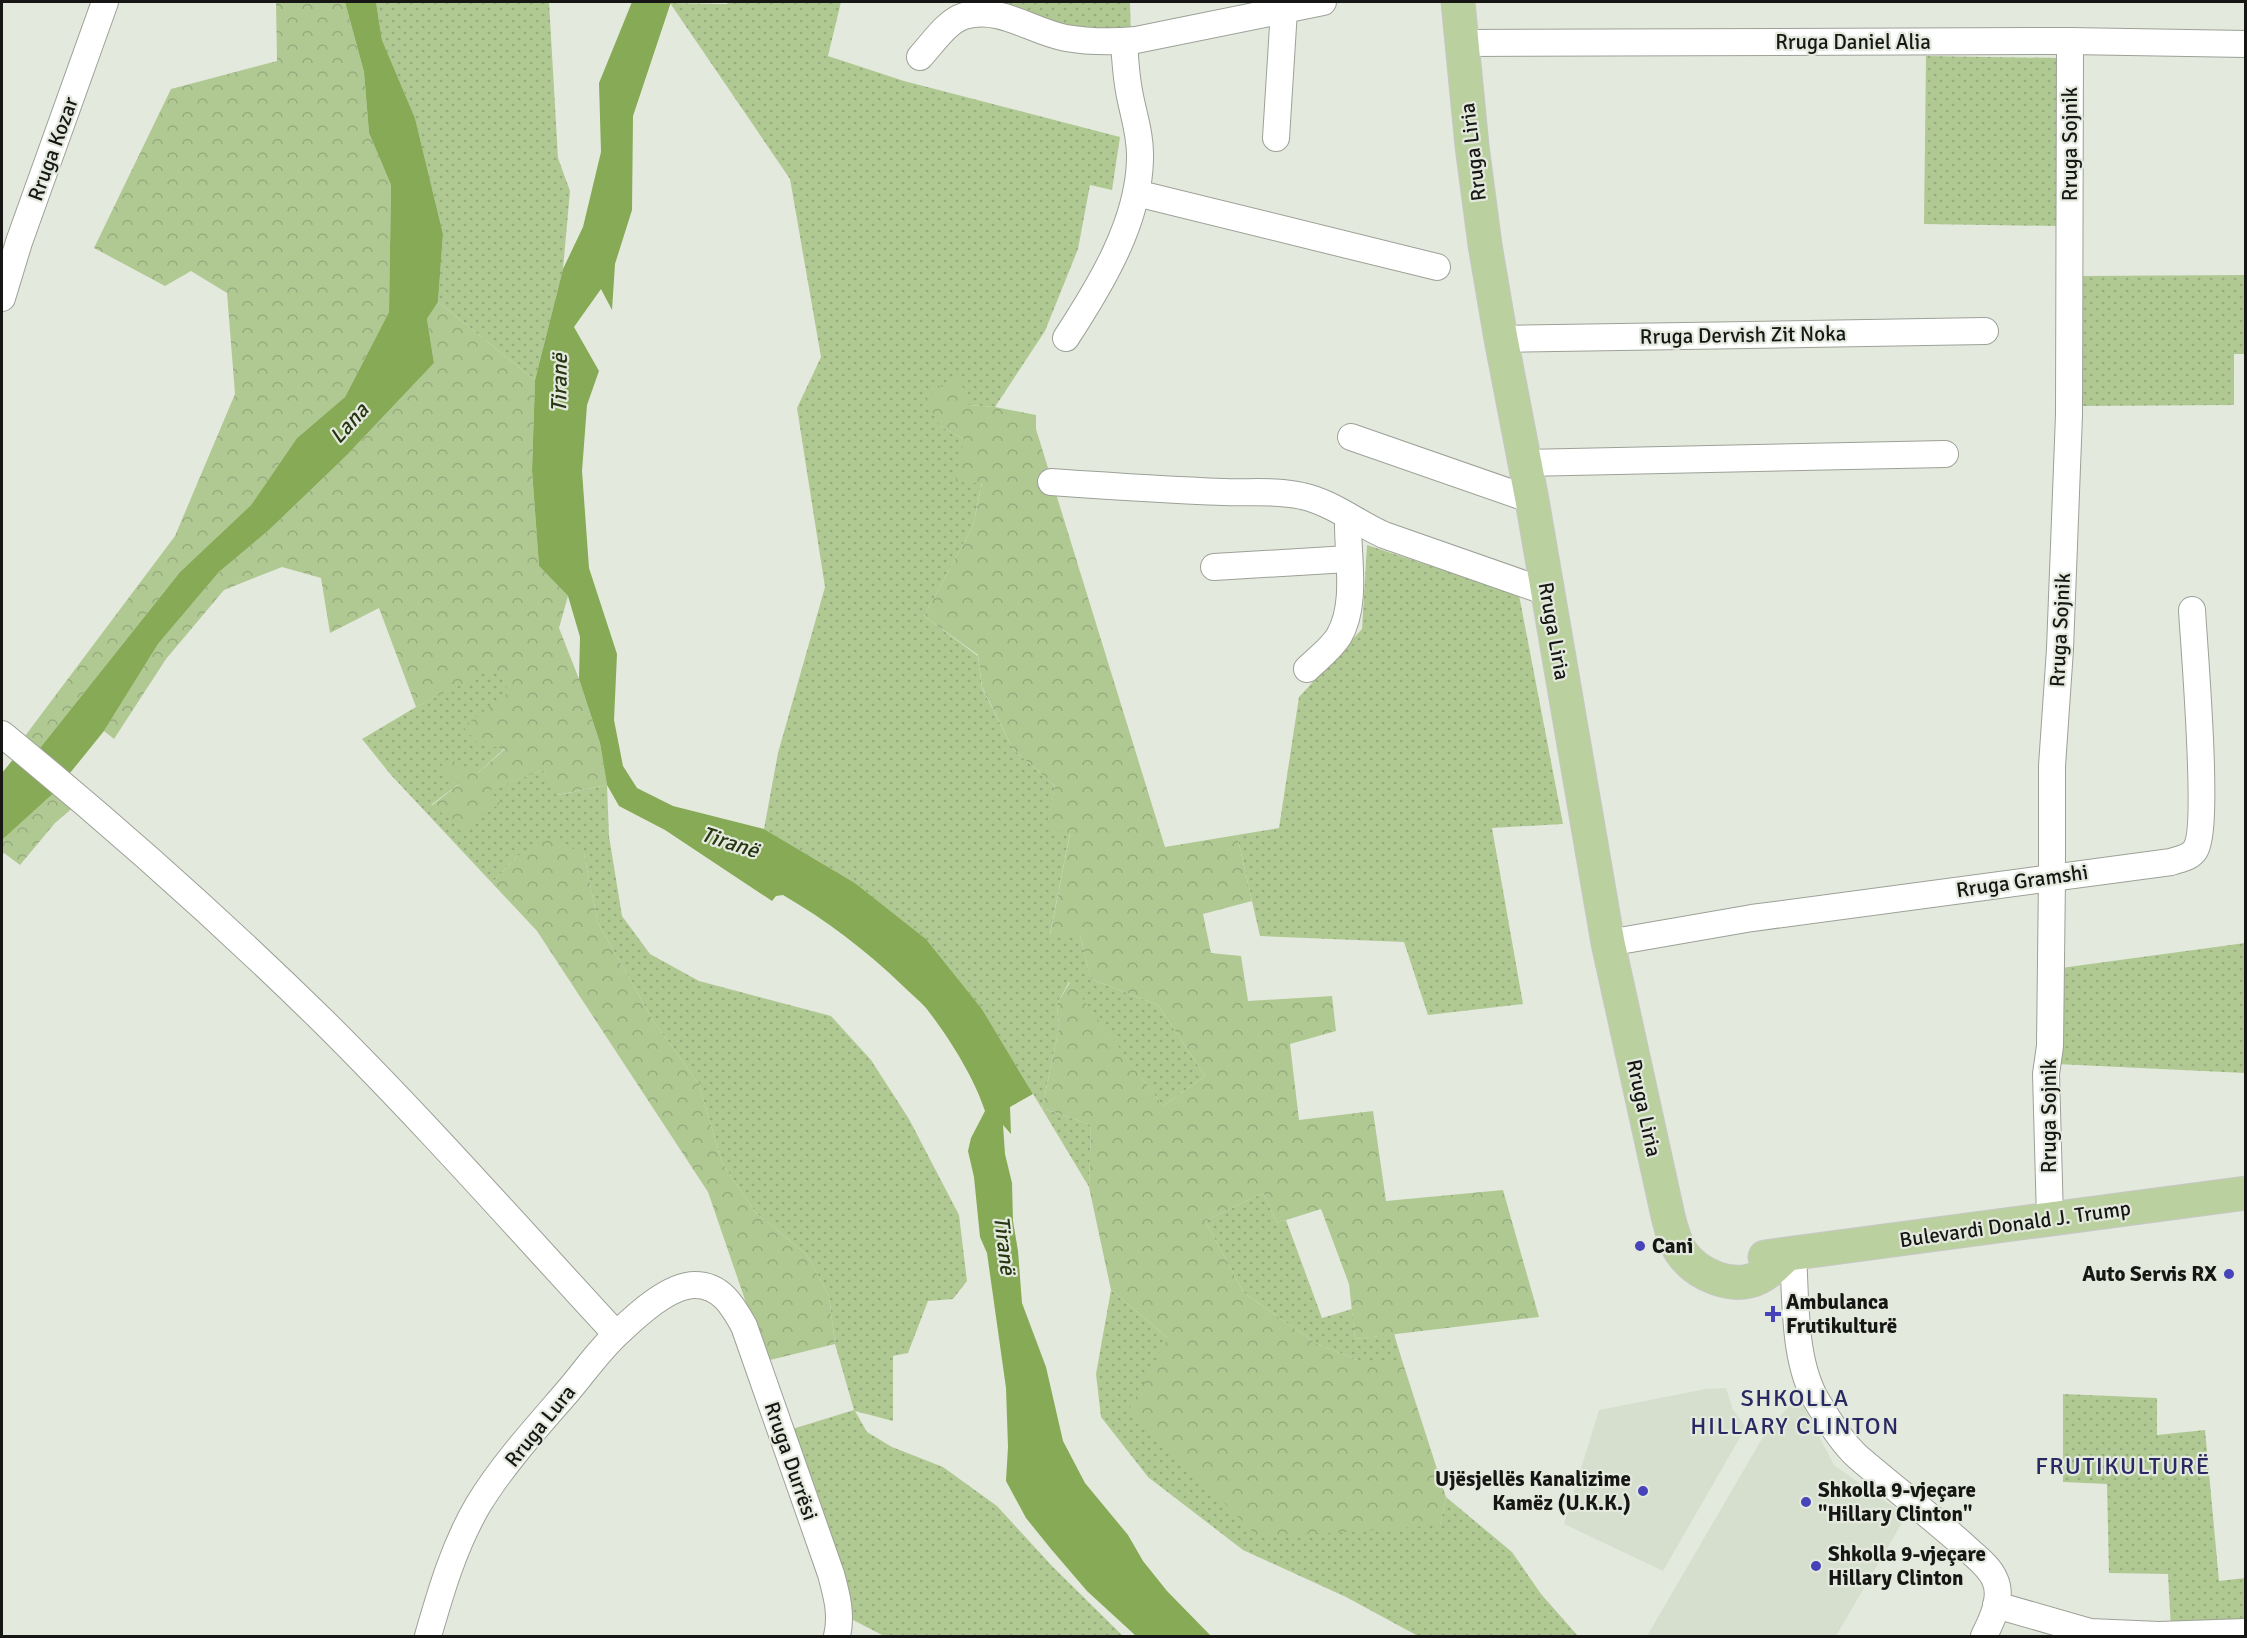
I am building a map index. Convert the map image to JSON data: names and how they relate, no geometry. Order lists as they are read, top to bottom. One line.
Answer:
{"streets":{"main road":["Rruga Liria","Bulevardi Donald J. Trump"],"street":["Rruga Daniel Alia","Rruga Sojnik","Rruga Kozar","Rruga Dervish Zit Noka","Rruga Gramshi","Rruga Lura","Rruga Durrësi"]},"crossings":[["Rruga Daniel Alia","Rruga Sojnik"],["Rruga Daniel Alia","Rruga Liria"],["Rruga Sojnik","Rruga Gramshi"],["Rruga Sojnik","Bulevardi Donald J. Trump"],["Rruga Liria","Rruga Dervish Zit Noka"],["Rruga Liria","Rruga Gramshi"],["Rruga Liria","Bulevardi Donald J. Trump"],["Rruga Lura","Rruga Durrësi"]],"districts":["SHKOLLA HILLARY CLINTON","FRUTIKULTURË"],"water":["Tiranë","Lana"],"places":{"other":["Cani","Auto Servis RX","Ujësjellës Kanalizime Kamëz (U.K.K.)","Shkolla 9-vjeçare \"Hillary Clinton\"","Shkolla 9-vjeçare Hillary Clinton"],"health":["Ambulanca Frutikulturë"]}}
